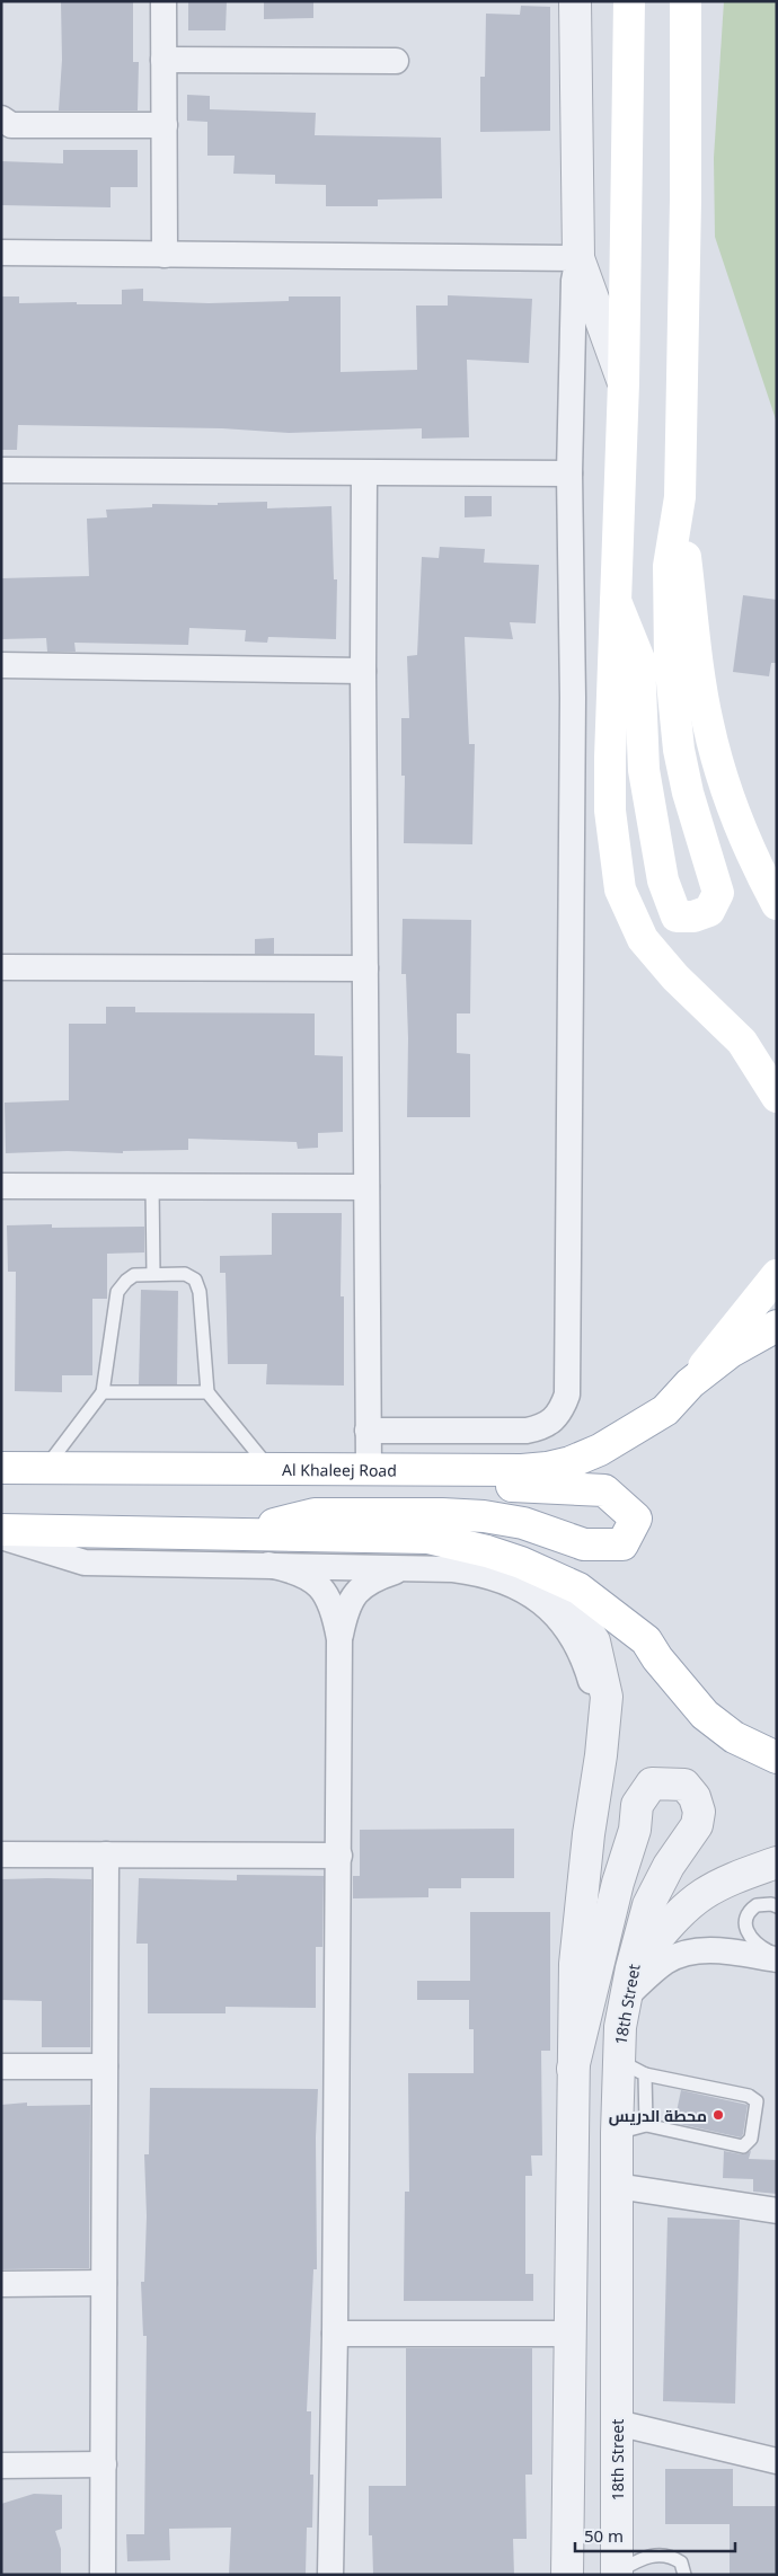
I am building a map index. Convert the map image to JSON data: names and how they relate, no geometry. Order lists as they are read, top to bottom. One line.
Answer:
{"streets":{"main road":["Al Khaleej Road"],"street":["18th Street"]},"places":["محطة الدريس"],"scale_bar":"50 m"}
